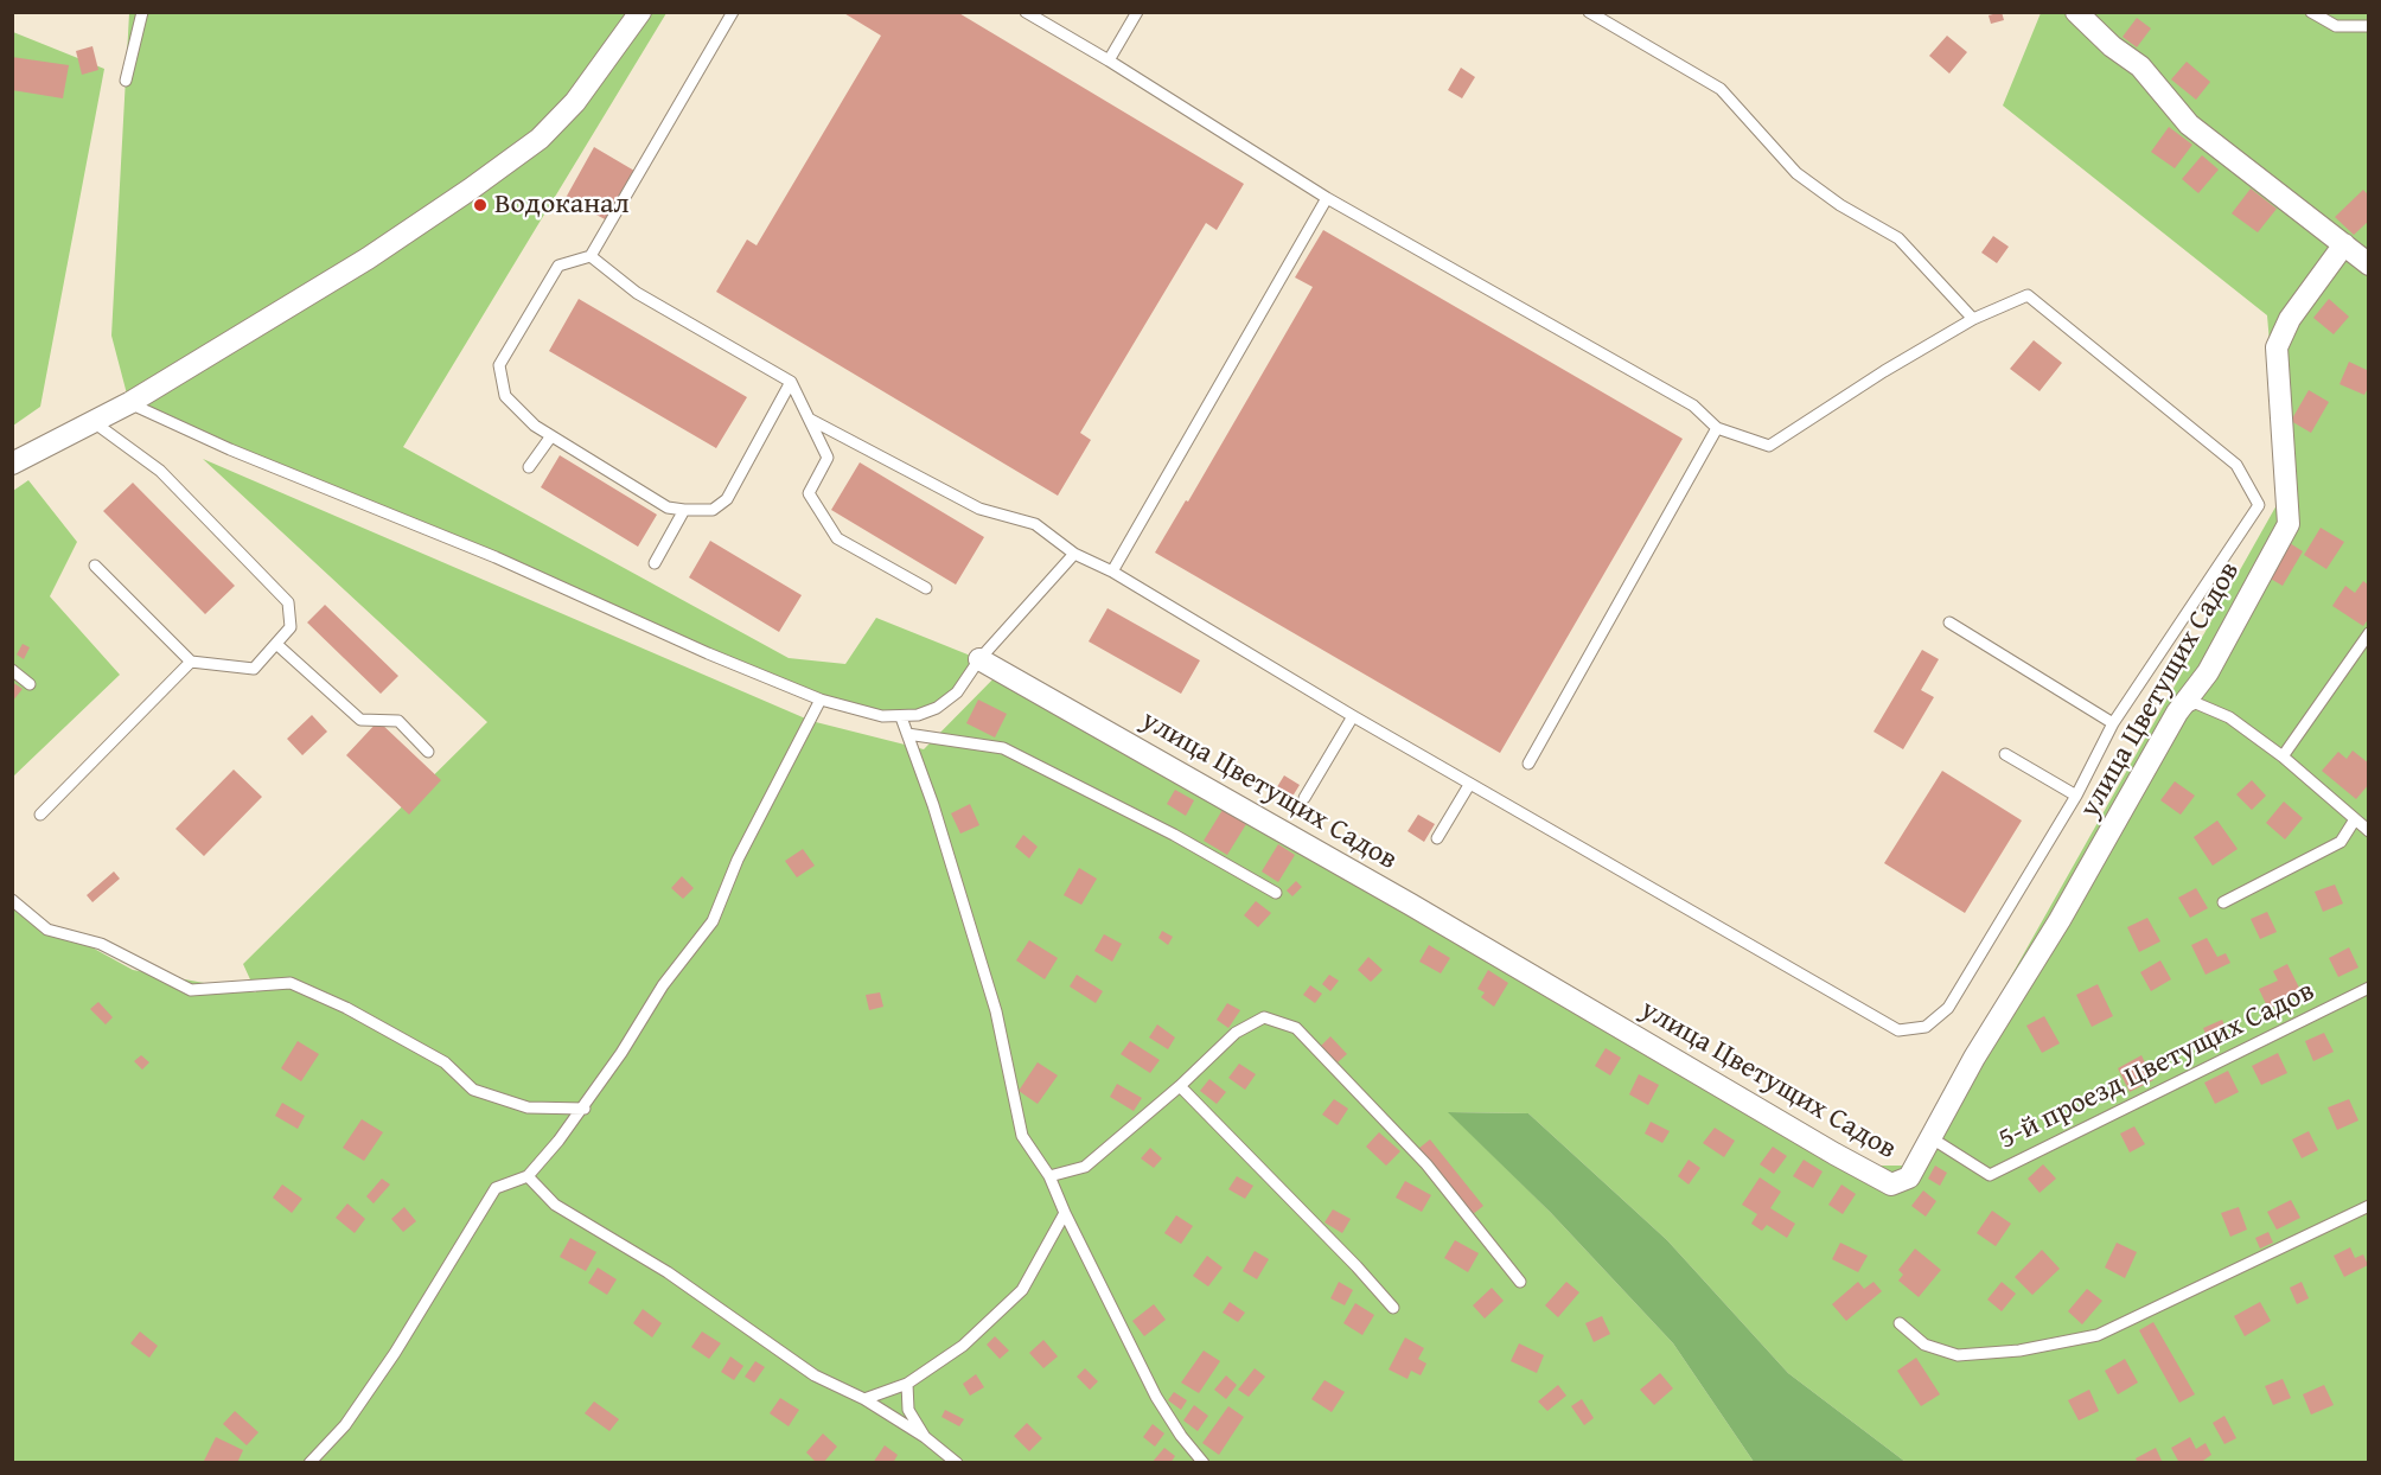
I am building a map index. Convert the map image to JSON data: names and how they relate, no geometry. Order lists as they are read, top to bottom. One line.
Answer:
{"streets":{"street":["улица Цветущих Садов"],"lane":["5-й проезд Цветущих Садов"]},"crossings":[["улица Цветущих Садов","5-й проезд Цветущих Садов"]],"places":["Водоканал"]}
